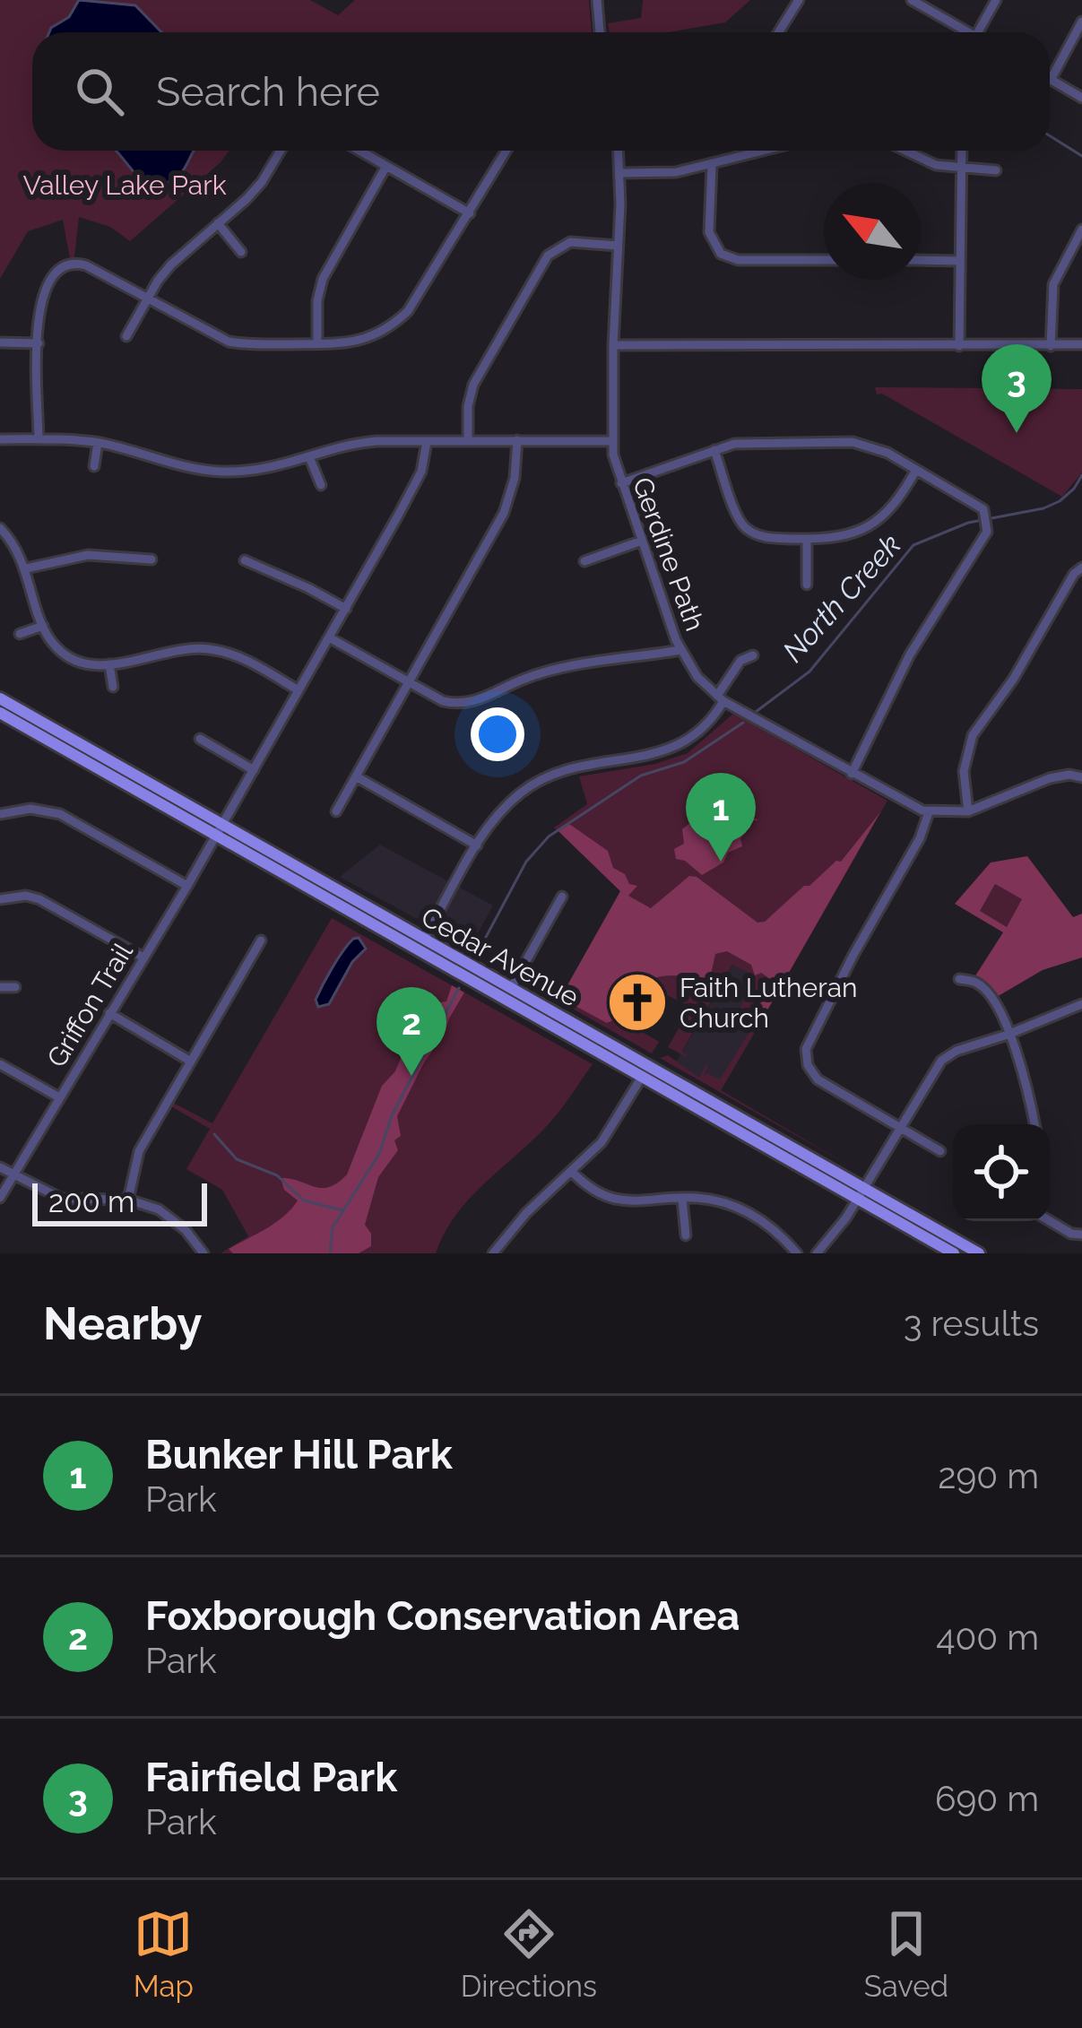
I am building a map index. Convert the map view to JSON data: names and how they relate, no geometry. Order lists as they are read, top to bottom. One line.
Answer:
{"streets":{"main road":["Cedar Avenue"],"street":["Gerdine Path","Griffon Trail"]},"crossings":[["Cedar Avenue","Griffon Trail"]],"water":["North Creek"],"parks":["Valley Lake Park"],"places":{"church":["Faith Lutheran Church"]},"scale_bar":"200 m","north":"top left","page":{"search":"Search here","pins":["3","1","2"],"scale":"200 m","heading":["Nearby","3 results"],"list":[{"mark":"1","name":"Bunker Hill Park","note":"Park","value":"290 m"},{"mark":"2","name":"Foxborough Conservation Area","note":"Park","value":"400 m"},{"mark":"3","name":"Fairfield Park","note":"Park","value":"690 m"}],"nav":["Map","Directions","Saved"]}}
